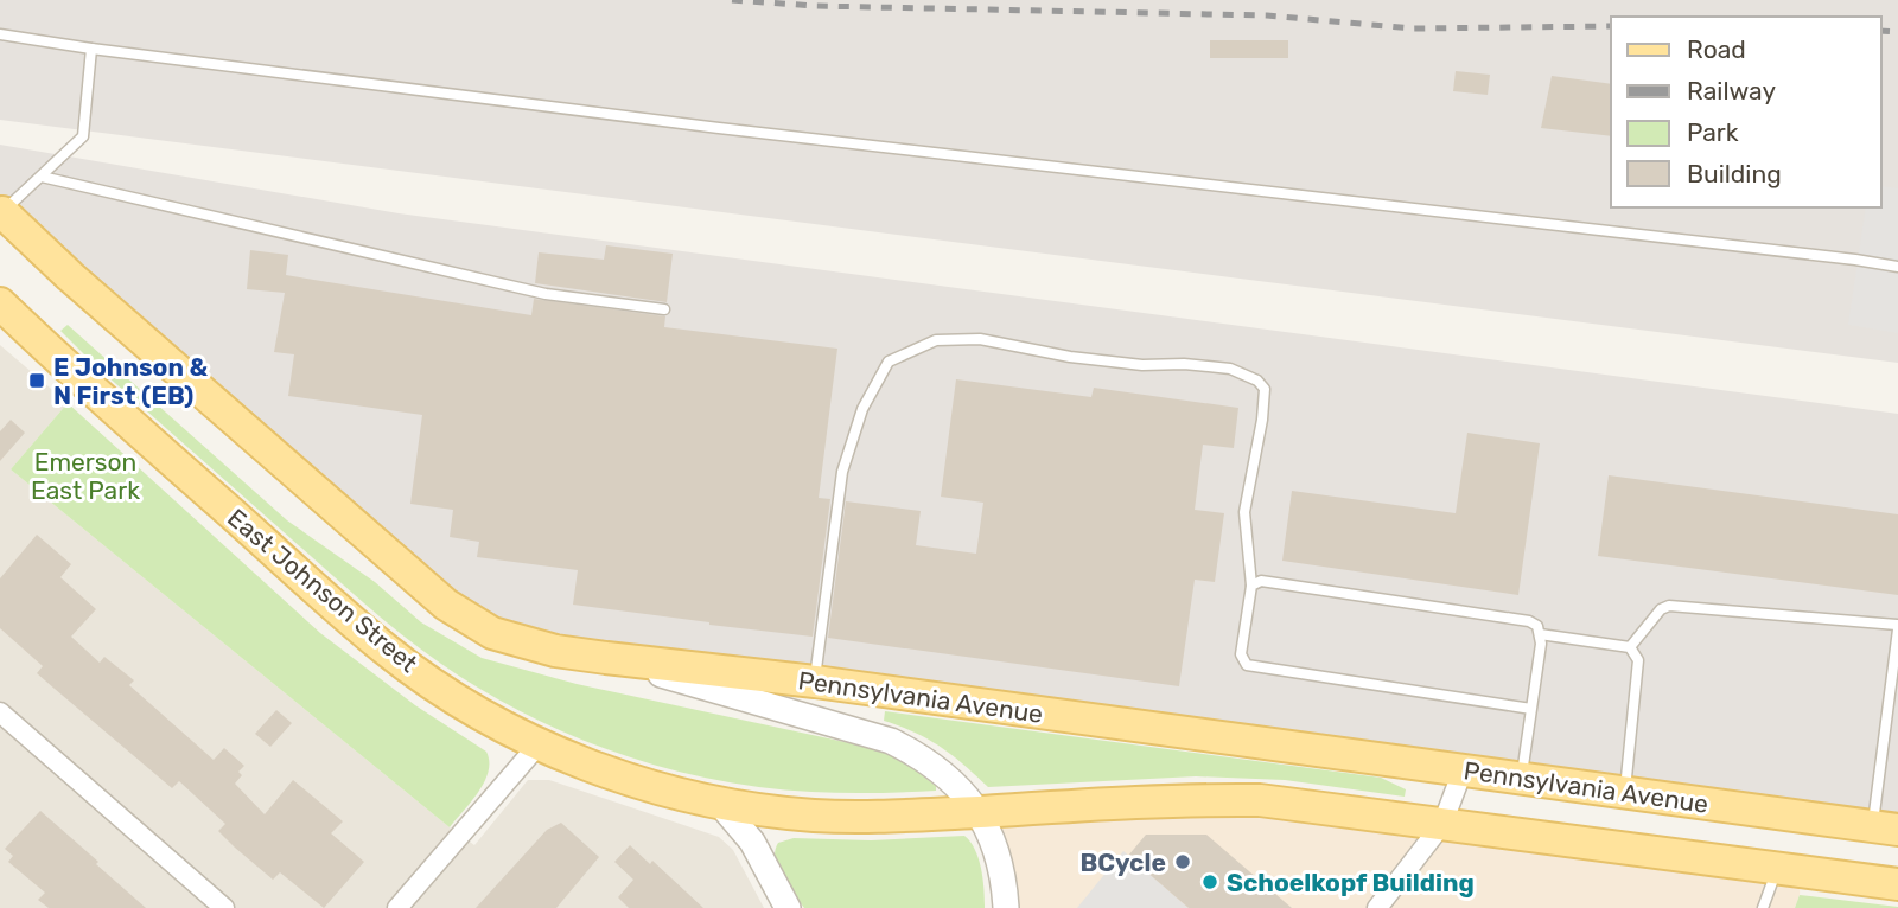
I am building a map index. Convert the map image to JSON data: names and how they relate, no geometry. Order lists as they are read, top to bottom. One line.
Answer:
{"streets":{"main road":["East Johnson Street","Pennsylvania Avenue"]},"parks":["Emerson East Park"],"places":{"transit":["E Johnson & N First (EB)"],"other":["BCycle","Schoelkopf Building"]},"legend":["Road","Railway","Park","Building"]}
